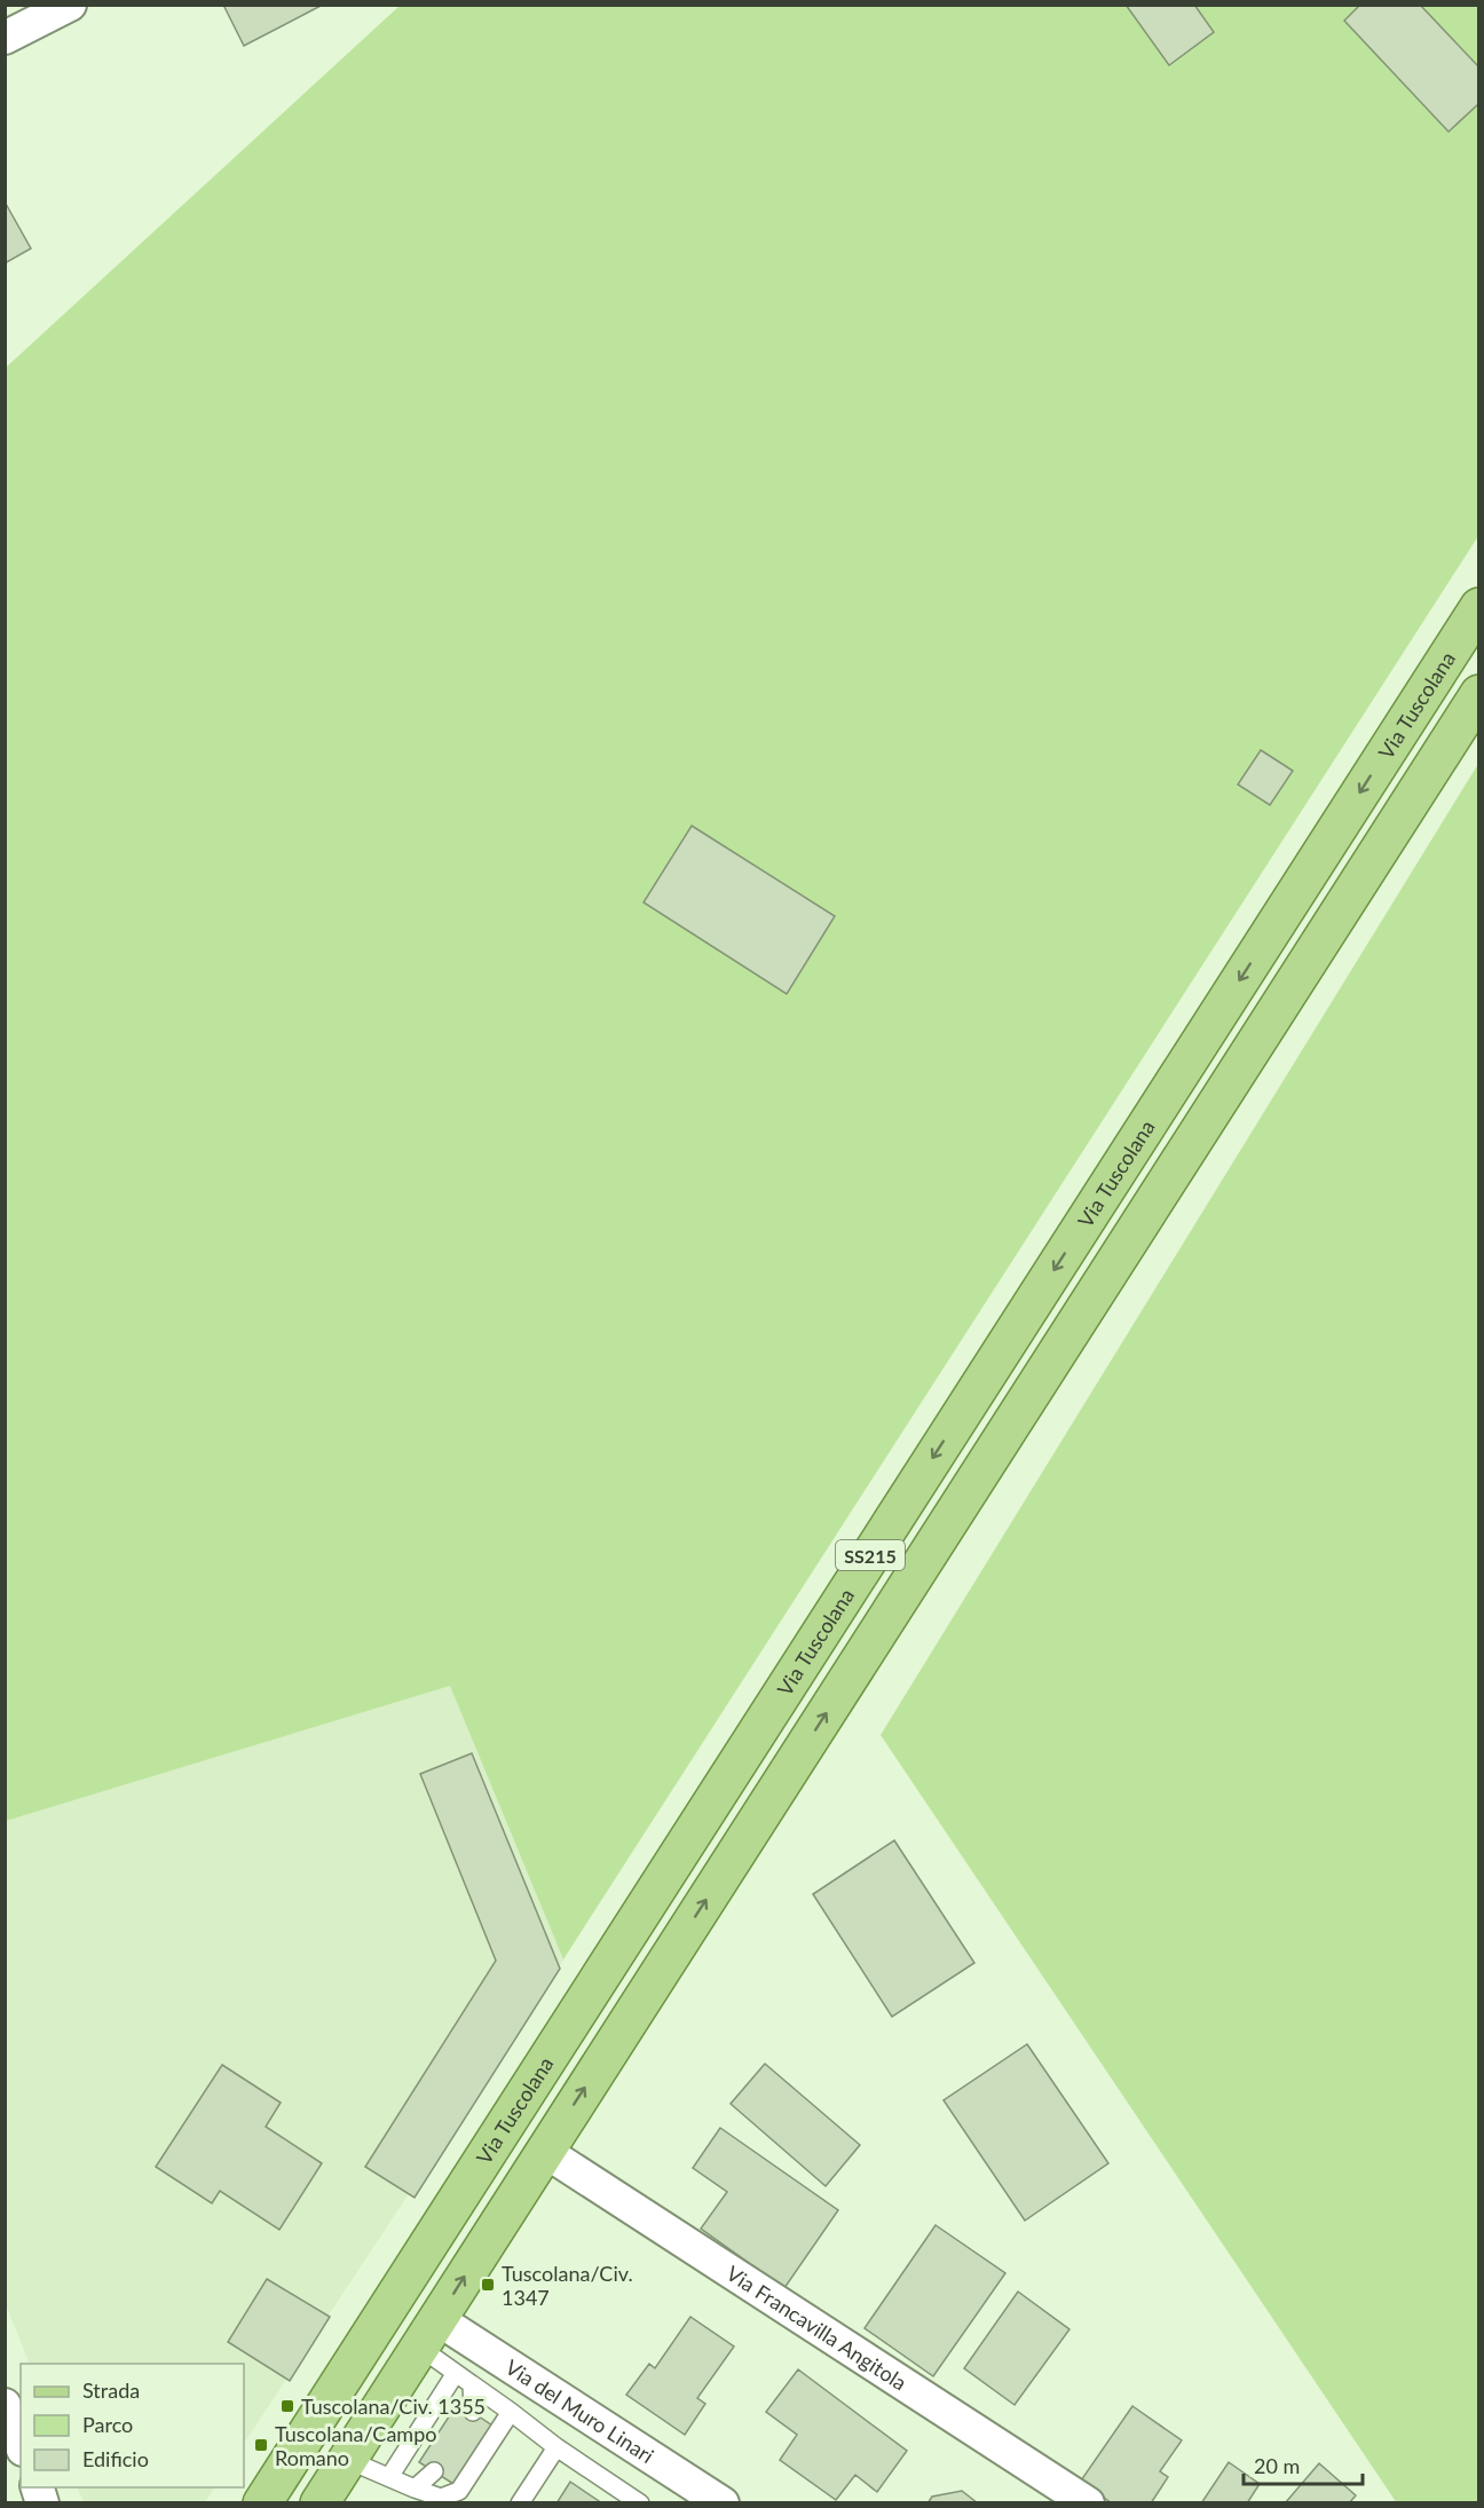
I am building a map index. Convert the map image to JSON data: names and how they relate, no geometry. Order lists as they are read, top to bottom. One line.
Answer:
{"streets":{"main road":["Via Tuscolana","SS215"],"street":["Via Francavilla Angitola","Via del Muro Linari"]},"crossings":[["SS215","Via Francavilla Angitola"],["SS215","Via del Muro Linari"]],"places":{"transit":["Tuscolana/Civ. 1347","Tuscolana/Civ. 1355","Tuscolana/Campo Romano"]},"legend":["Strada","Parco","Edificio"],"scale_bar":"20 m"}
